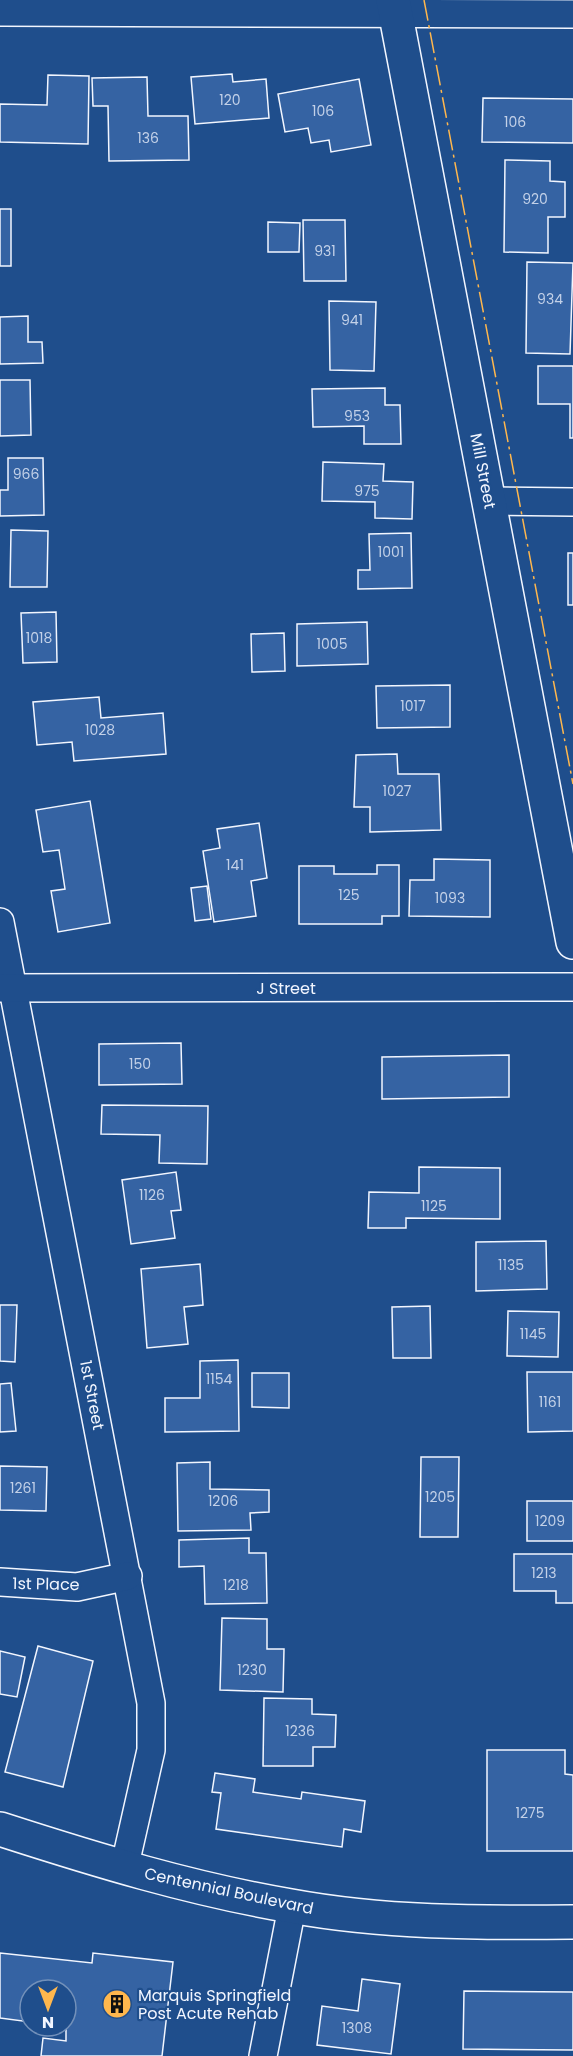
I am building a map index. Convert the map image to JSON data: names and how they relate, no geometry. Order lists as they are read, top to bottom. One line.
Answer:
{"streets":{"street":["Mill Street","J Street","1st Street","1st Place","Centennial Boulevard"]},"crossings":[["J Street","1st Street"],["1st Street","1st Place"],["1st Street","Centennial Boulevard"]],"places":{"building":["Marquis Springfield Post Acute Rehab"]},"house_numbers":["120","106","106","136","920","931","934","941","953","966","975","1001","1018","1005","1017","1028","1027","141","125","1093","150","1126","1125","1135","1145","1154","1161","1261","1205","1206","1209","1213","1218","1230","1236","1275","1308"],"north":"bottom"}
